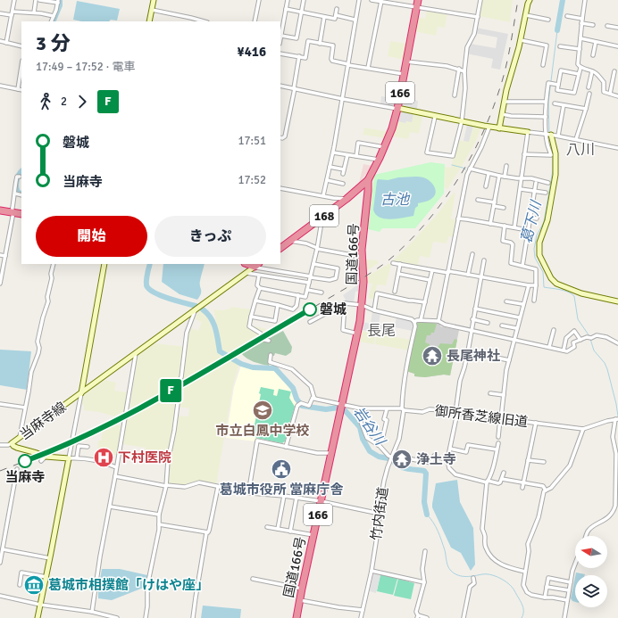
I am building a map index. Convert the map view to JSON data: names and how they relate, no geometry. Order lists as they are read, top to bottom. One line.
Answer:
{"streets":{"highway":["166","168","国道166号"],"street":["御所香芝線旧道","当麻寺線","竹内街道"]},"crossings":[["168","国道166号"],["国道166号","御所香芝線旧道"],["御所香芝線旧道","竹内街道"]],"districts":["八川","長尾"],"water":["古池","葛下川","岩谷川"],"places":{"other":["磐城","当麻寺"],"temple":["長尾神社","浄土寺"],"school or university":["市立白鳳中学校"],"hospital":["下村医院"],"public building":["葛城市役所 當麻庁舎"],"museum":["葛城市相撲館「けはや座」"]},"north":"left","page":{"on_map":"F","heading":["3 分","17:49 – 17:52 · 電車","¥416"],"legs":["2","F"],"list":[{"name":"磐城","value":"17:51"},{"name":"当麻寺","value":"17:52"}],"buttons":["開始","きっぷ"]}}
